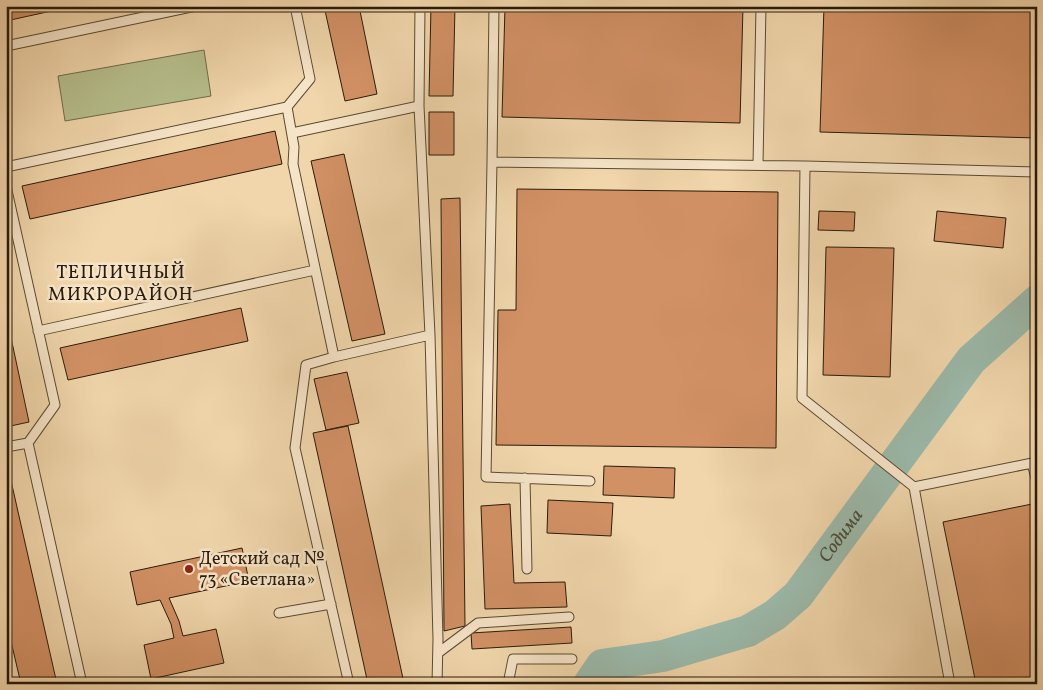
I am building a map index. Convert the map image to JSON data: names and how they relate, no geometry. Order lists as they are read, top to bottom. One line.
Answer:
{"districts":["ТЕПЛИЧНЫЙ МИКРОРАЙОН"],"water":["Содима"],"places":["Детский сад № 73 «Светлана»"]}
